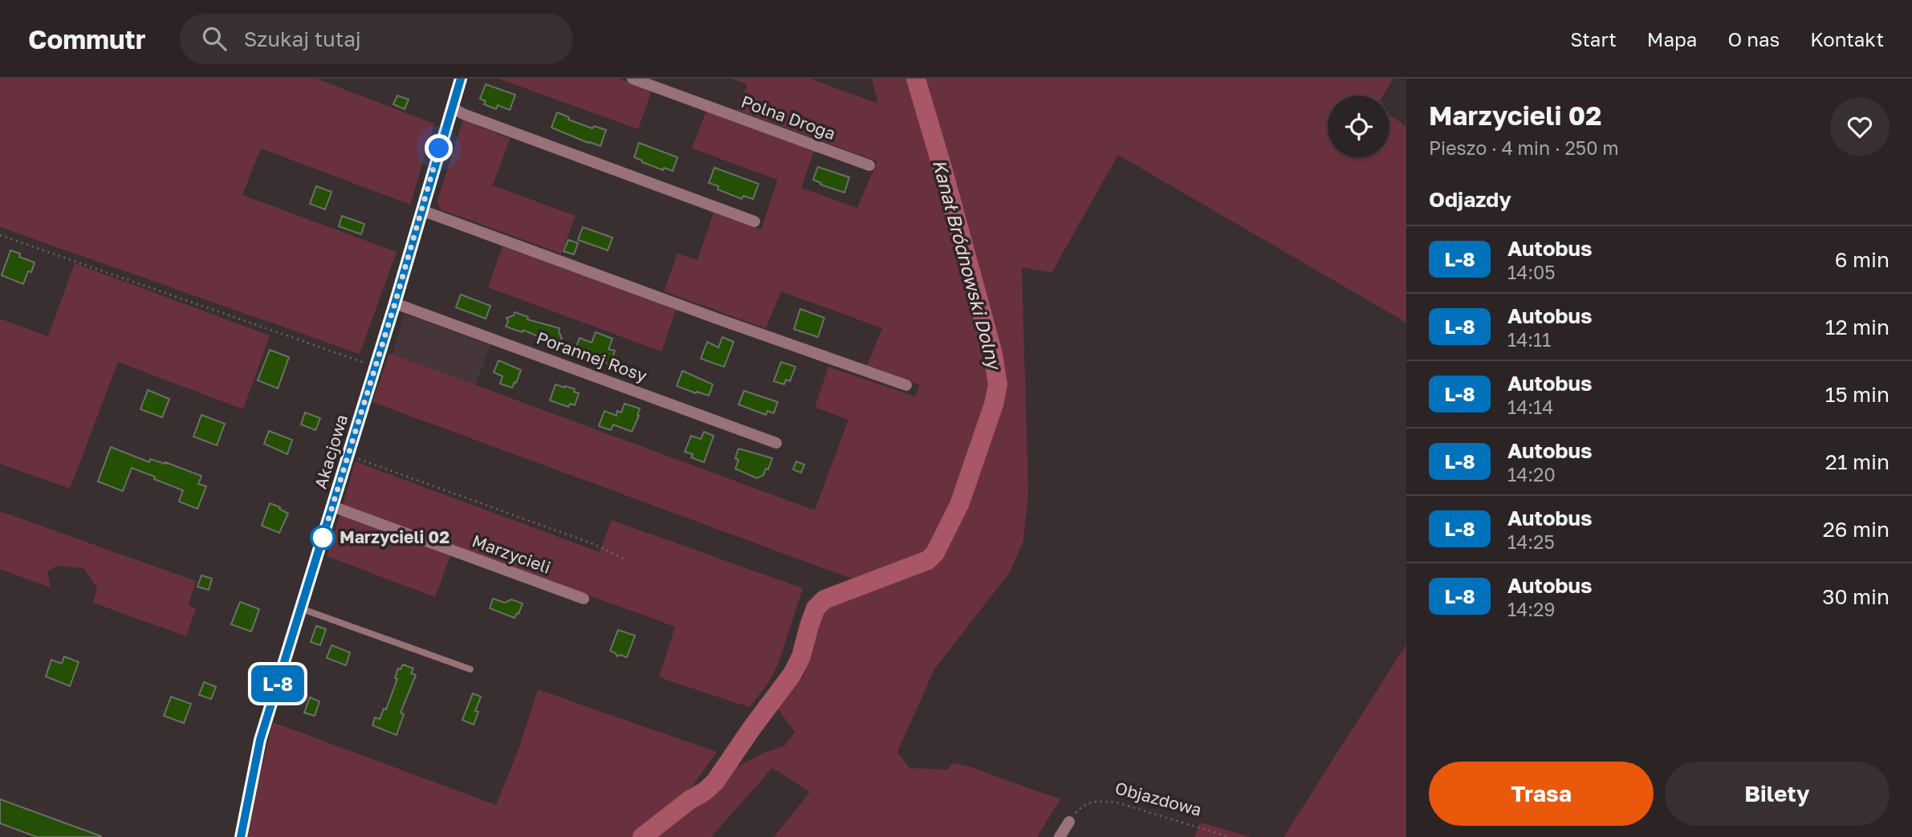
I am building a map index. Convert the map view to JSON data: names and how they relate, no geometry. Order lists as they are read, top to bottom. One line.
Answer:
{"streets":{"street":["Polna Droga","Porannej Rosy","Akacjowa","Marzycieli"],"path":["Objazdowa"]},"crossings":[["Porannej Rosy","Akacjowa"],["Akacjowa","Marzycieli"]],"water":["Kanał Bródnowski Dolny"],"places":["Marzycieli 02"],"lines":["bus line L-8"],"page":{"header":"Commutr","search":"Szukaj tutaj","nav":["Start","Mapa","O nas","Kontakt"],"on_map":"L-8","heading":[["Marzycieli 02","Pieszo · 4 min · 250 m"],"Odjazdy"],"list":[{"mark":"L-8","name":"Autobus","note":"14:05","value":"6 min"},{"mark":"L-8","name":"Autobus","note":"14:11","value":"12 min"},{"mark":"L-8","name":"Autobus","note":"14:14","value":"15 min"},{"mark":"L-8","name":"Autobus","note":"14:20","value":"21 min"},{"mark":"L-8","name":"Autobus","note":"14:25","value":"26 min"},{"mark":"L-8","name":"Autobus","note":"14:29","value":"30 min"}],"buttons":["Trasa","Bilety"]}}
